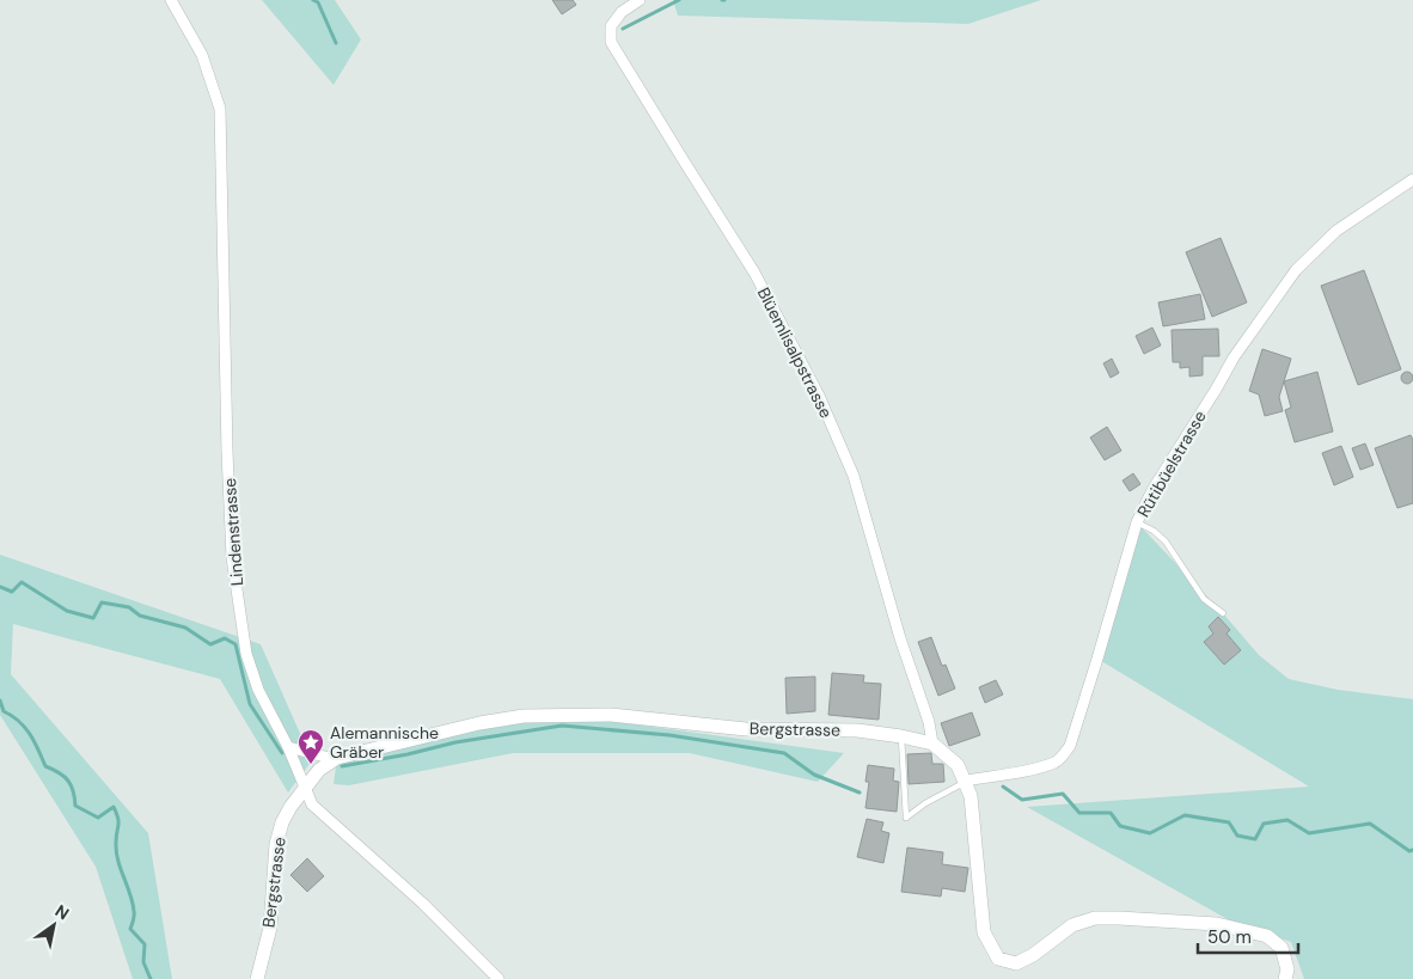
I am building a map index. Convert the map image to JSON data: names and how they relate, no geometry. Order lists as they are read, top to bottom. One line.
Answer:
{"streets":{"street":["Blüemlisalpstrasse","Rütibüelstrasse","Lindenstrasse","Bergstrasse"]},"crossings":[["Blüemlisalpstrasse","Bergstrasse"],["Rütibüelstrasse","Bergstrasse"],["Lindenstrasse","Bergstrasse"]],"places":{"place":["Alemannische Gräber"]},"scale_bar":"50 m","north":"top right"}
